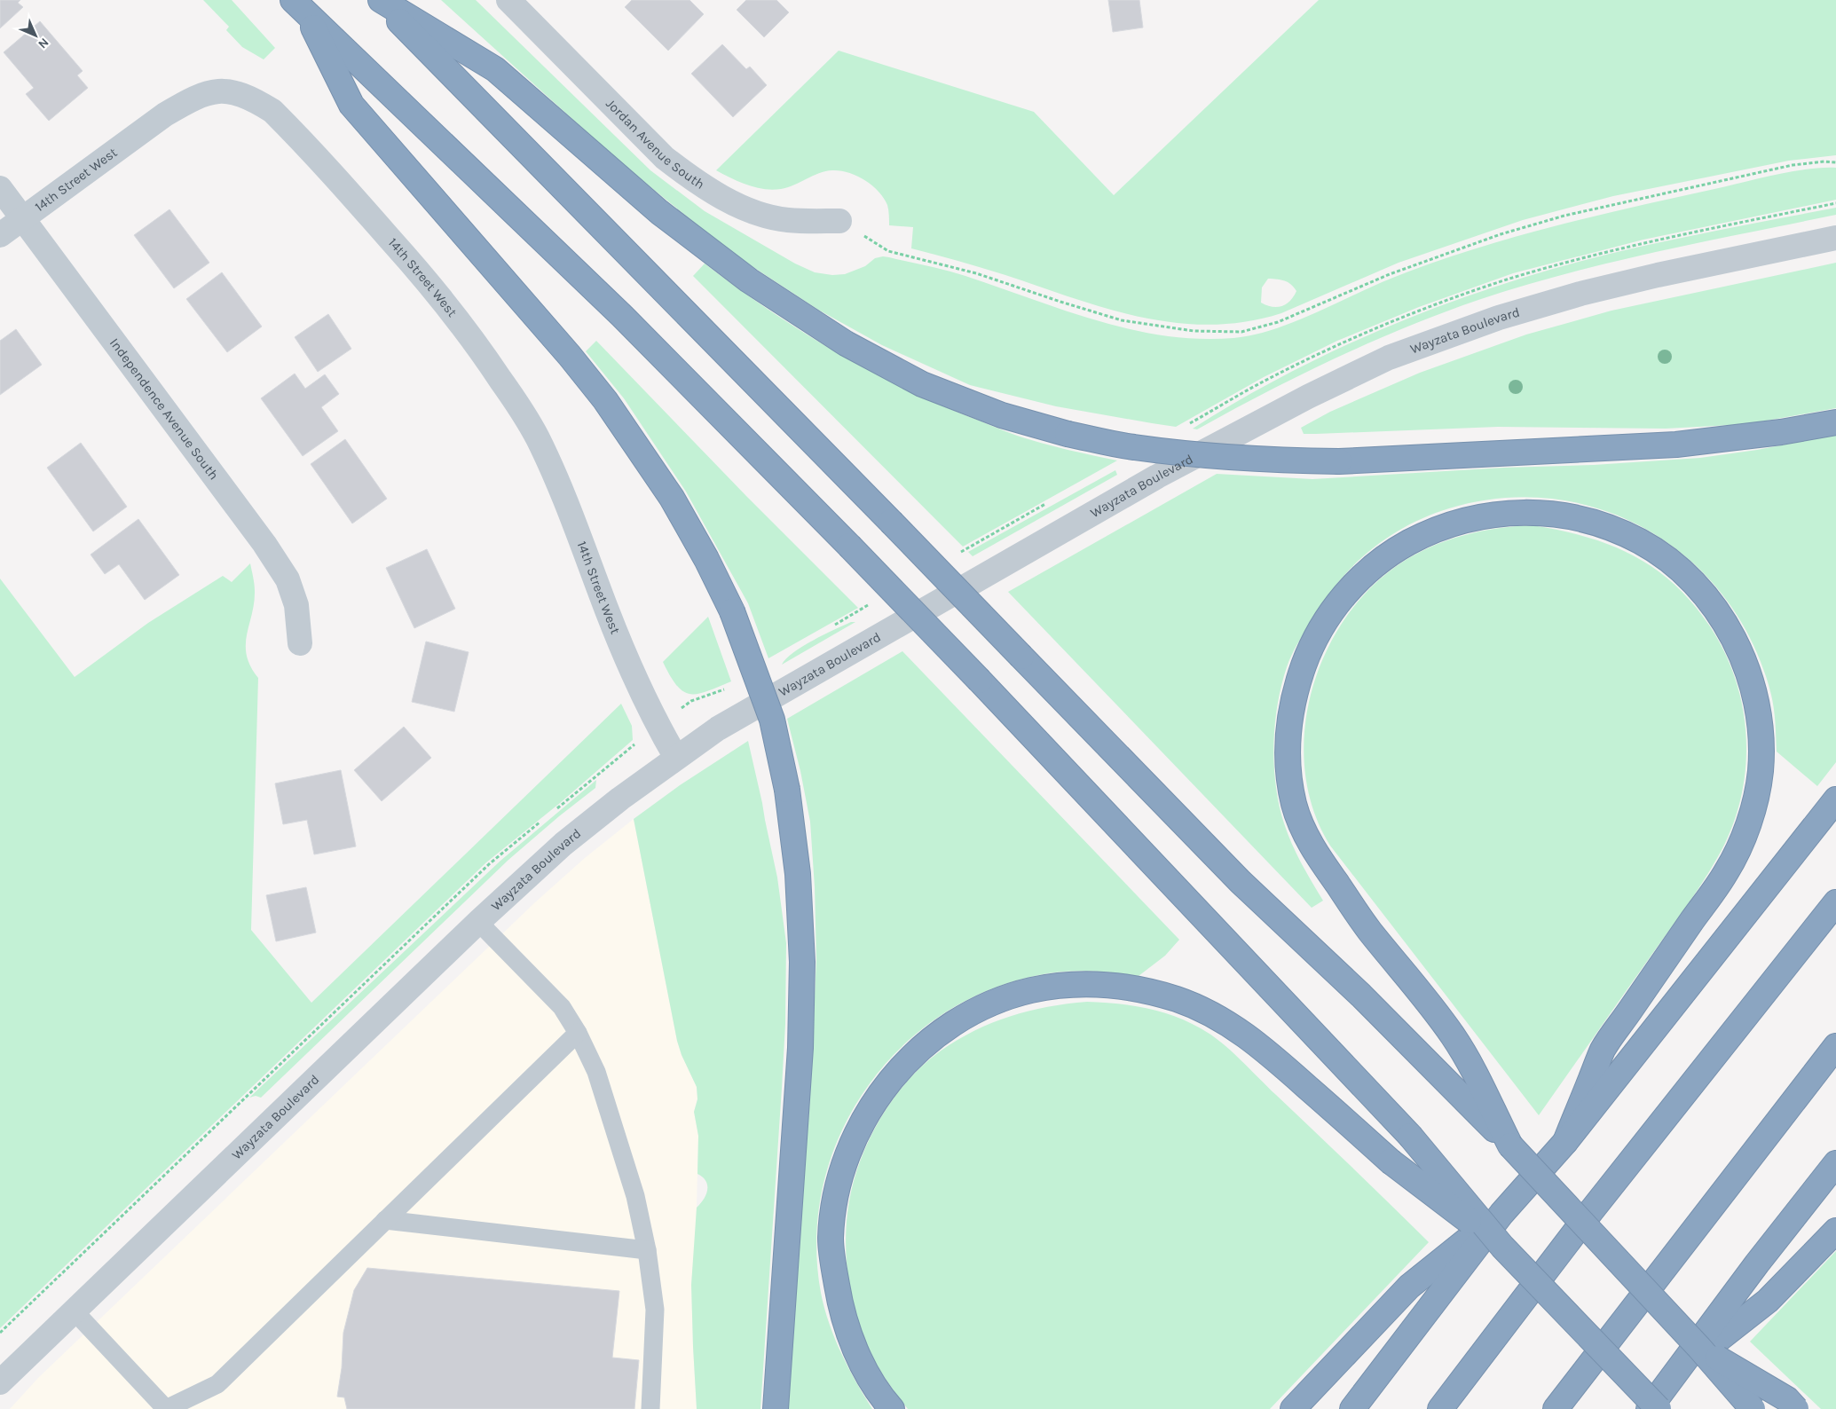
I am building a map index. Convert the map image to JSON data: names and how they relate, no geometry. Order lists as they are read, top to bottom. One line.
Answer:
{"streets":{"street":["Jordan Avenue South","14th Street West","Wayzata Boulevard","Independence Avenue South"]},"crossings":[["14th Street West","Wayzata Boulevard"],["14th Street West","Independence Avenue South"]],"north":"bottom right"}
